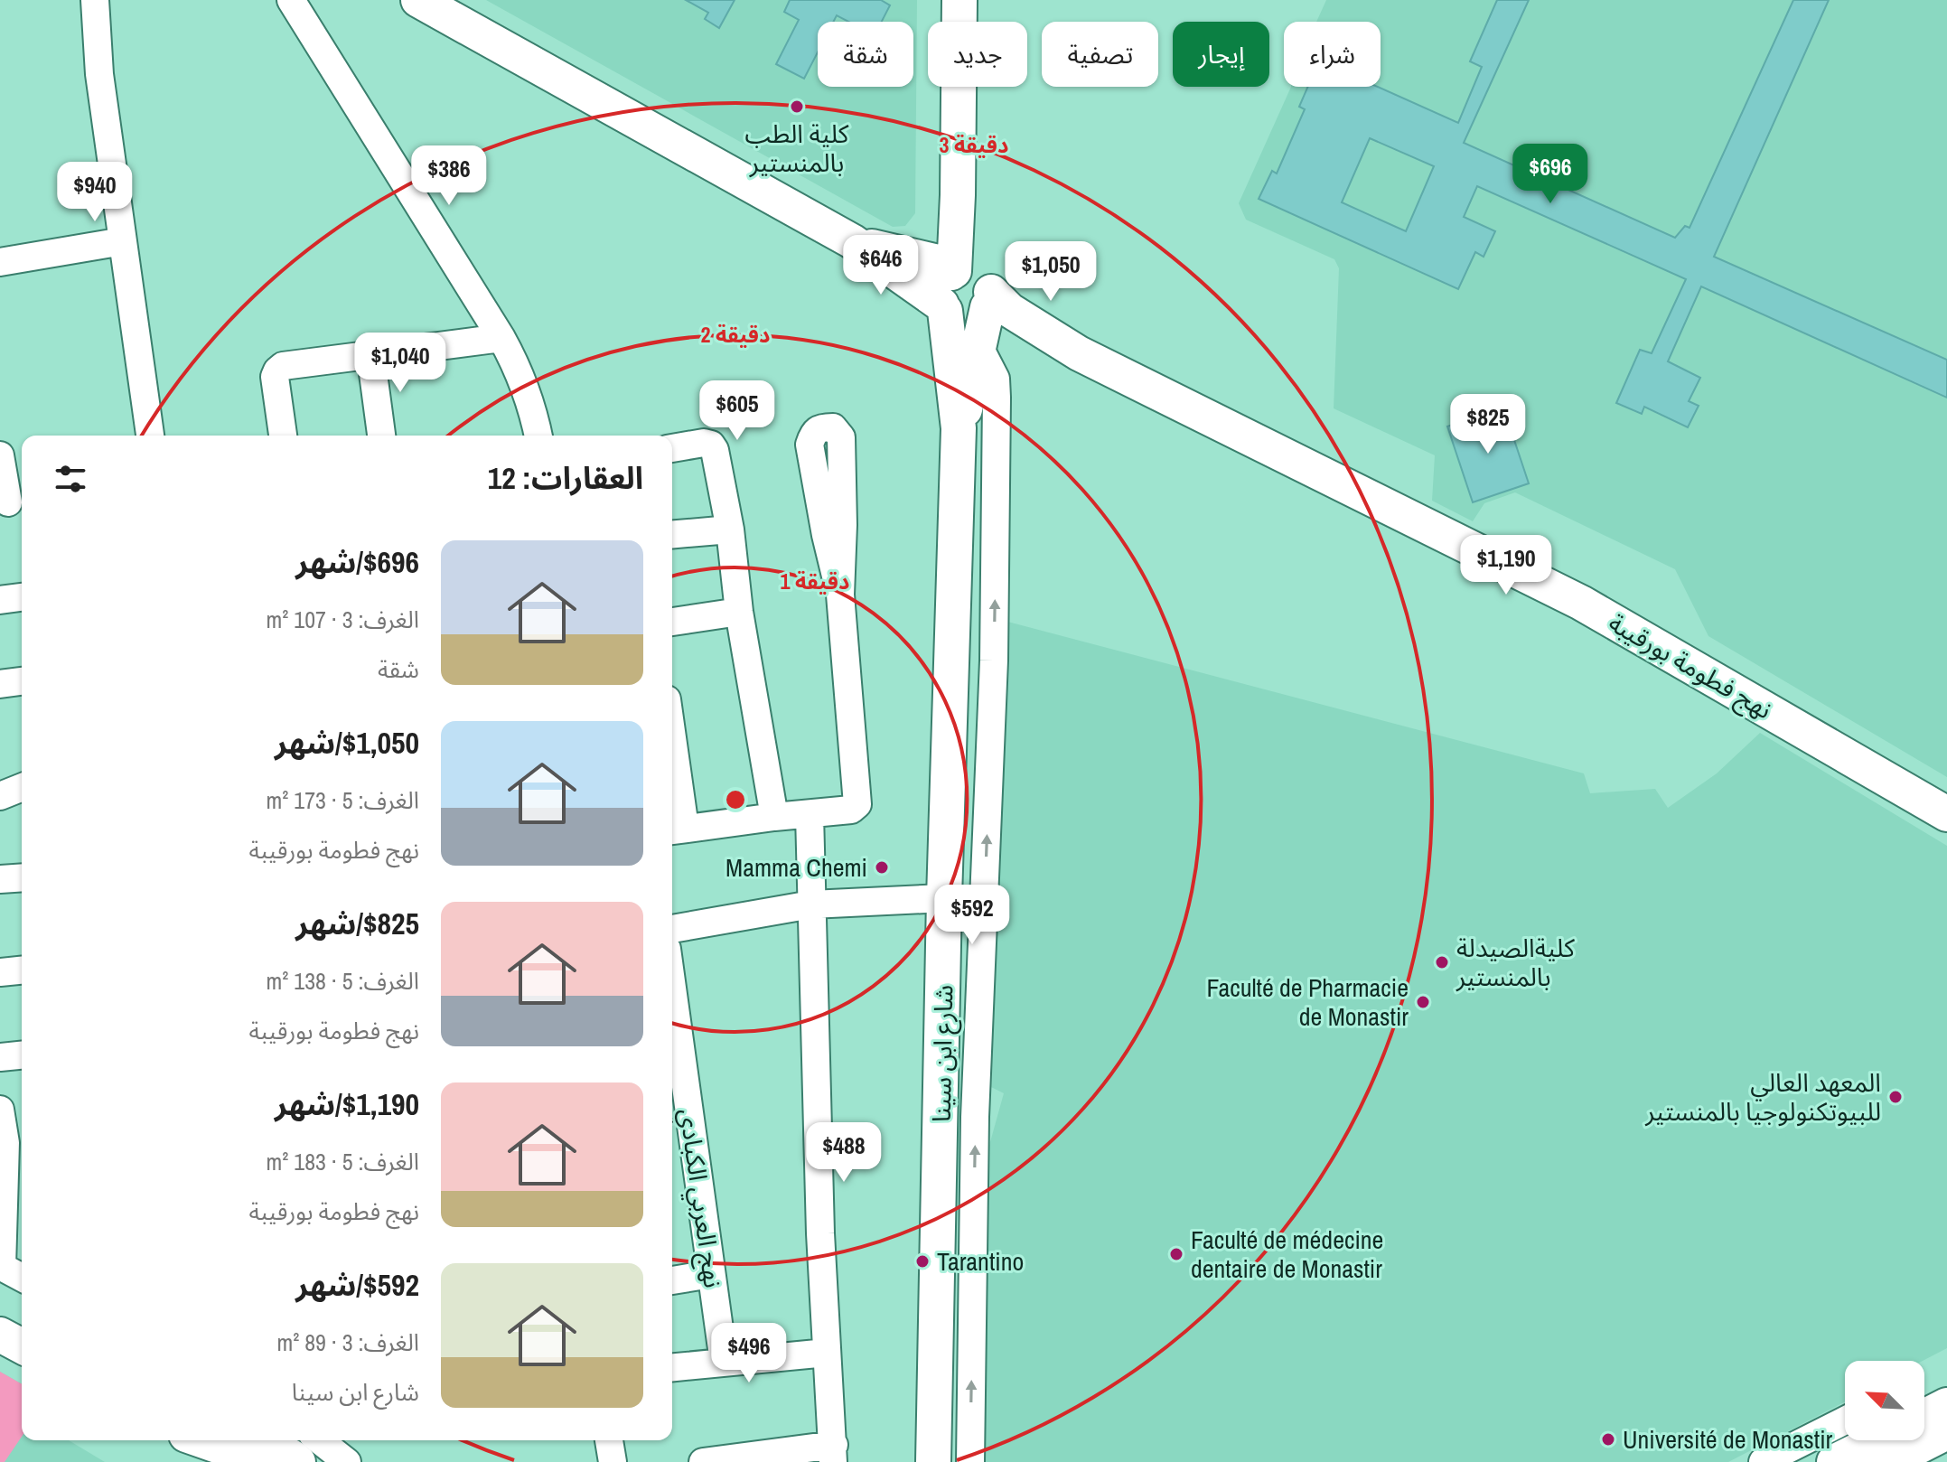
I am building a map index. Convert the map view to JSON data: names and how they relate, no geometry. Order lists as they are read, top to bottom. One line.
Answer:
{"streets":{"main road":["نهج فطومة بورقيبة","شارع ابن سينا"],"street":["نهج العربي الكبادي"]},"places":["كلية الطب بالمنستير","Mamma Chemi","كليةالصيدلة بالمنستير","Faculté de Pharmacie de Monastir","المعهد العالي للبيوتكنولوجيا بالمنستير","Faculté de médecine dentaire de Monastir","Tarantino","Université de Monastir"],"north":"top left","page":{"chip":["شراء","إيجار","تصفية","جديد","شقة"],"price":["$696","$386","$940","$646","$1,050","$1,040","$605","$825","$1,190","$592","$488","$496"],"heading":"العقارات: 12","list":[{"name":"$696/شهر","note":"الغرف: 3 · 107 m² · شقة"},{"name":"$1,050/شهر","note":"الغرف: 5 · 173 m² · نهج فطومة بورقيبة"},{"name":"$825/شهر","note":"الغرف: 5 · 138 m² · نهج فطومة بورقيبة"},{"name":"$1,190/شهر","note":"الغرف: 5 · 183 m² · نهج فطومة بورقيبة"},{"name":"$592/شهر","note":"الغرف: 3 · 89 m² · شارع ابن سينا"}]},"rings":["3 دقيقة","2 دقيقة","1 دقيقة"]}
